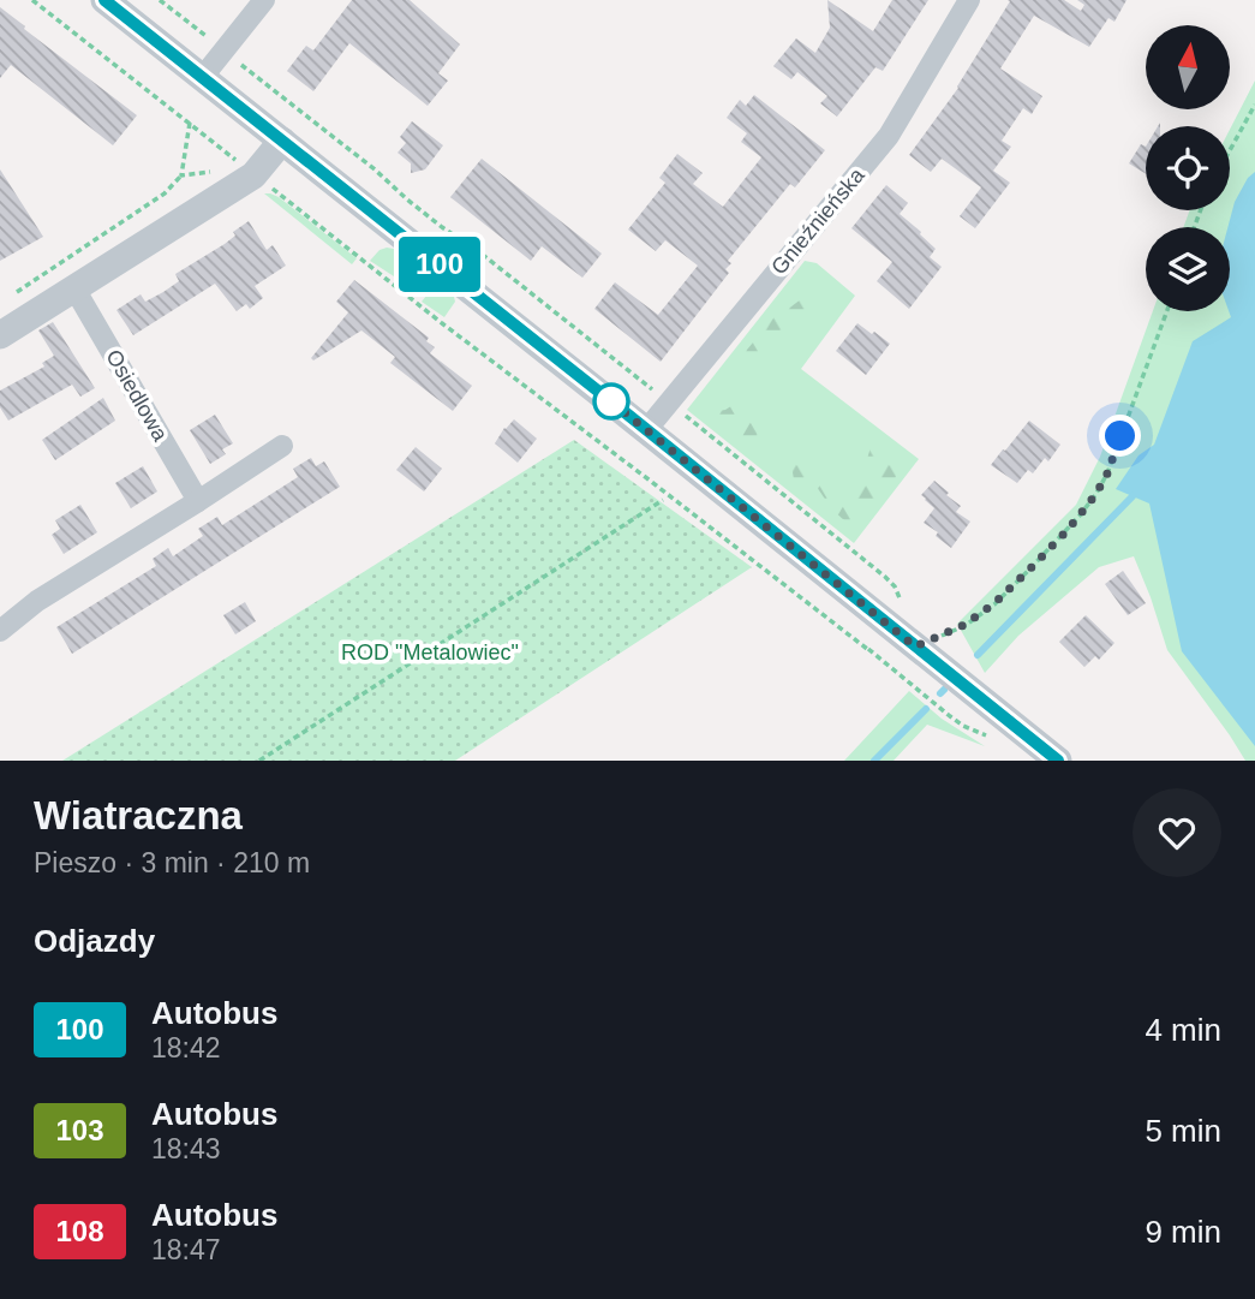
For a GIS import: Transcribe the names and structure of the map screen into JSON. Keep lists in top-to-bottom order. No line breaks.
{"streets":{"street":["Gnieźnieńska","Osiedlowa"]},"parks":["ROD \"Metalowiec\""],"lines":["bus line 100"],"north":"top","page":{"on_map":"100","heading":[["Wiatraczna","Pieszo · 3 min · 210 m"],"Odjazdy"],"list":[{"mark":"100","name":"Autobus","note":"18:42","value":"4 min"},{"mark":"103","name":"Autobus","note":"18:43","value":"5 min"},{"mark":"108","name":"Autobus","note":"18:47","value":"9 min"}]}}
